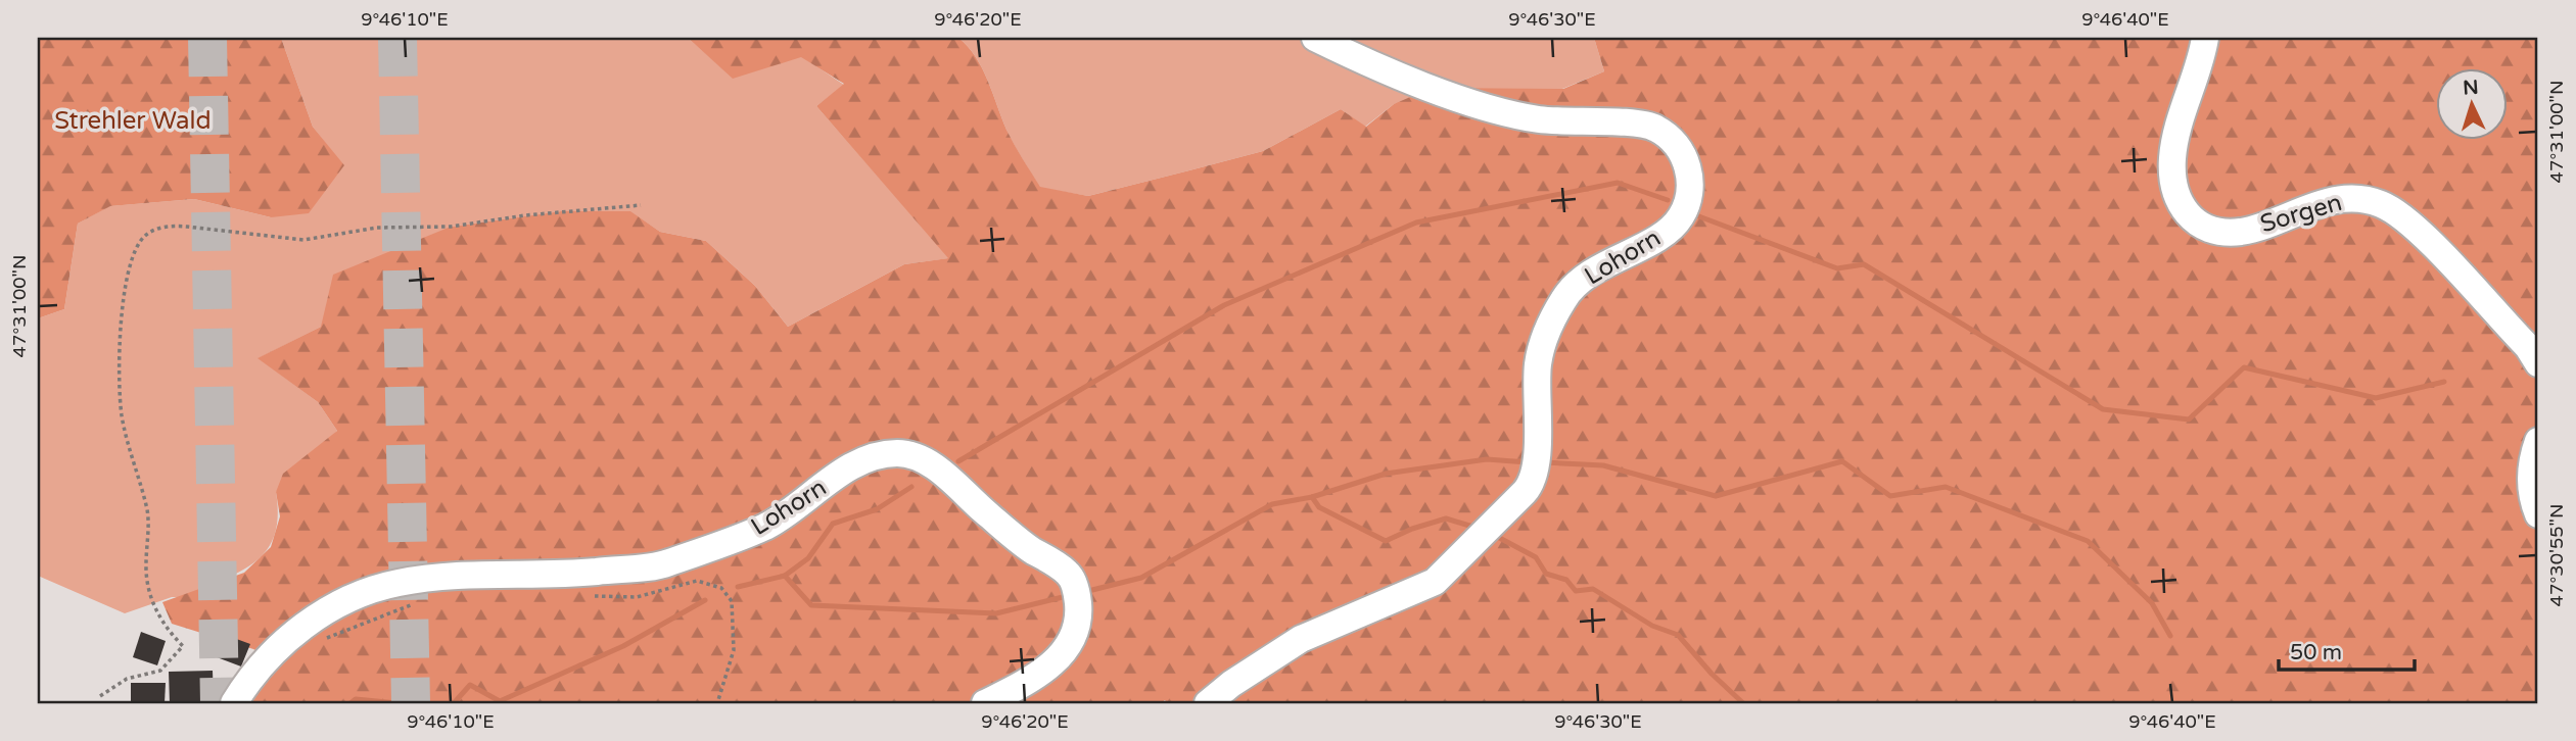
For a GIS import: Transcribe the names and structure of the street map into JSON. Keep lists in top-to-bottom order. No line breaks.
{"streets":{"street":["Sorgen","Lohorn"]},"parks":["Strehler Wald"],"scale_bar":"50 m","north":"top","coordinates":["9°46'10\"E","9°46'20\"E","9°46'30\"E","9°46'40\"E","47°31'00\"N","47°30'55\"N"]}
